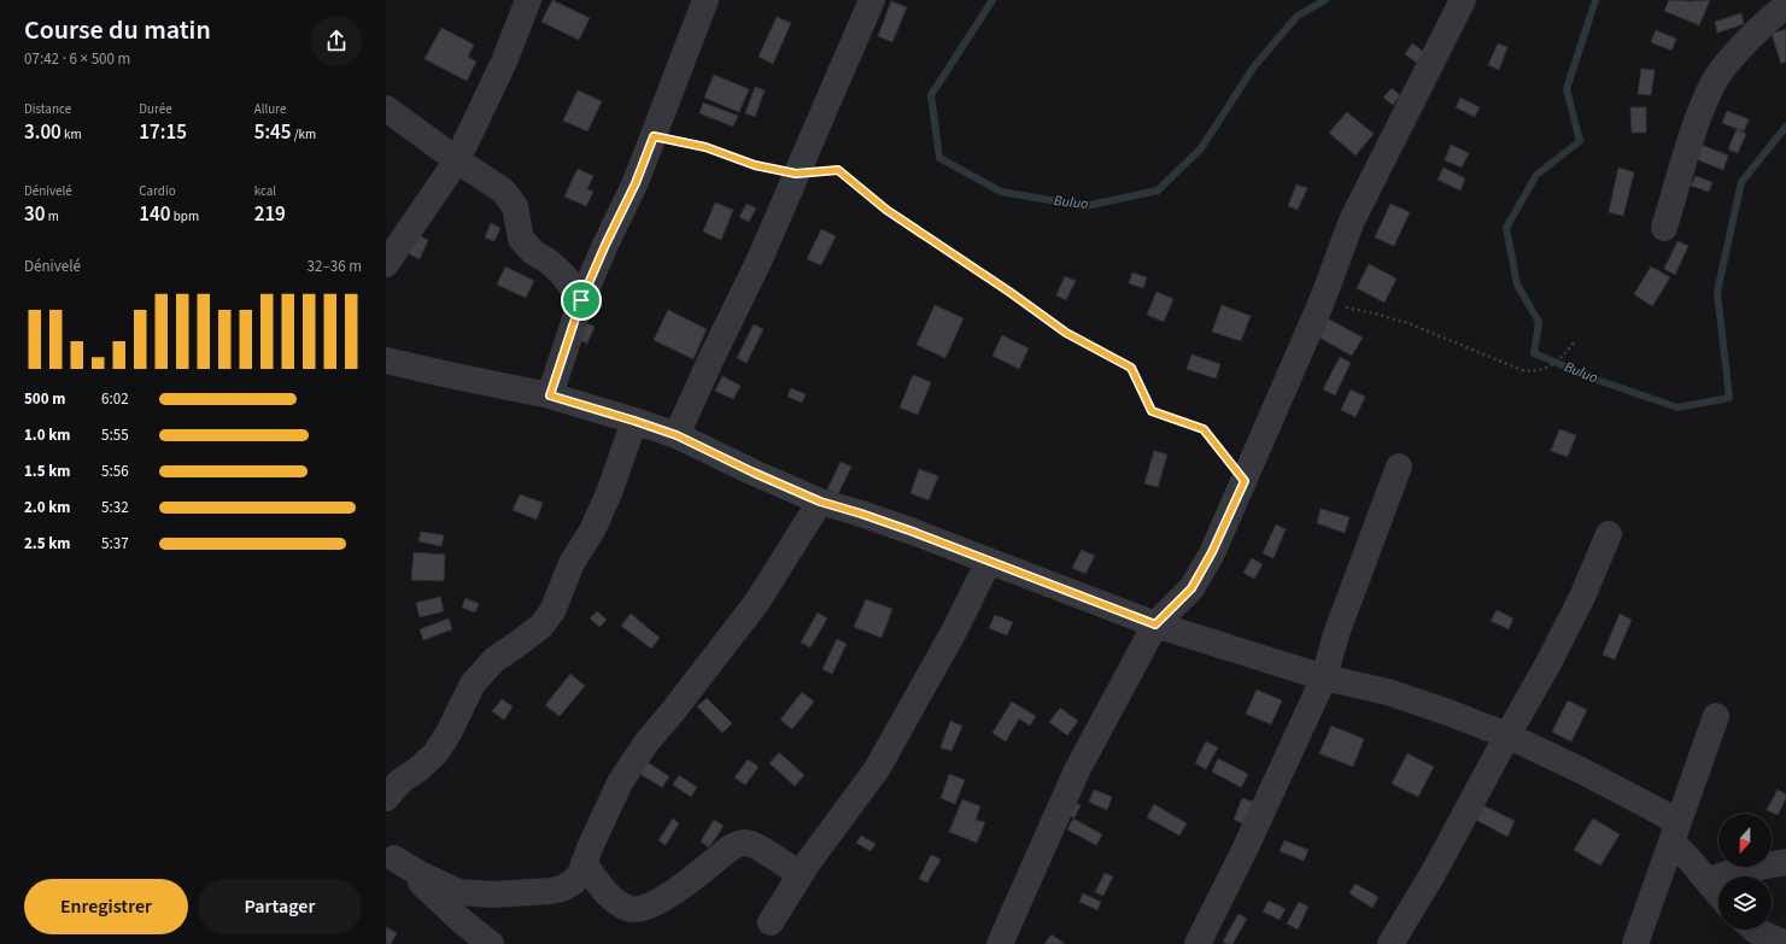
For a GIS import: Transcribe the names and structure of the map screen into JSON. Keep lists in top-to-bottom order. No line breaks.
{"water":["Buluo"],"north":"bottom","page":{"heading":["Course du matin","07:42 · 6 × 500 m"],"stats":[["Distance","3.00 km"],["Durée","17:15"],["Allure","5:45 /km"],["Dénivelé","30 m"],["Cardio","140 bpm"],["kcal","219"]],"chart":["Dénivelé","32–36 m"],"list":[{"name":"500 m","note":"6:02"},{"name":"1.0 km","note":"5:55"},{"name":"1.5 km","note":"5:56"},{"name":"2.0 km","note":"5:32"},{"name":"2.5 km","note":"5:37"}],"buttons":["Enregistrer","Partager"]}}
